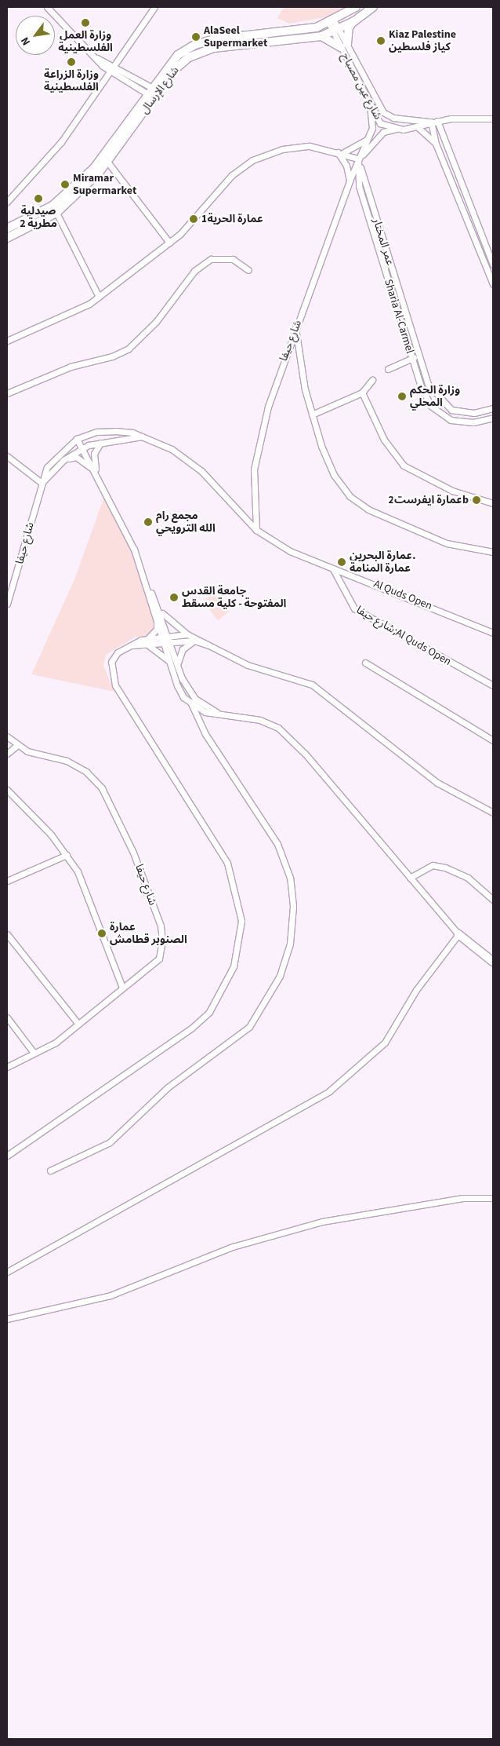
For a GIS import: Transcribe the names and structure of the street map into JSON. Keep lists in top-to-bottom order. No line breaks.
{"streets":{"main road":["شارع الإرسال"],"street":["شارع عين مصباح","عمر المختار","Sharia Al-Carmel","شارع حيفا","Al Quds Open","شارع حيفا;Al Quds Open"]},"crossings":[["شارع عين مصباح","شارع الإرسال"],["شارع عين مصباح","شارع حيفا"],["عمر المختار","Sharia Al-Carmel"],["عمر المختار","شارع حيفا"],["Sharia Al-Carmel","شارع حيفا"],["شارع حيفا","Al Quds Open"],["Al Quds Open","شارع حيفا;Al Quds Open"]],"places":["وزارة العمل الفلسطينية","AlaSeel Supermarket","Kiaz Palestine كياز فلسطين","وزارة الزراعة الفلسطينية","Miramar Supermarket","صيدلية مطرية 2","عمارة الحرية1","وزارة الحكم المحلي","عمارة ايفرست2b","مجمع رام الله الترويحي","عمارة البحرين. عمارة المنامة","جامعة القدس المفتوحة - كلية مسقط","عمارة الصنوبر قطامش"],"north":"bottom left"}
